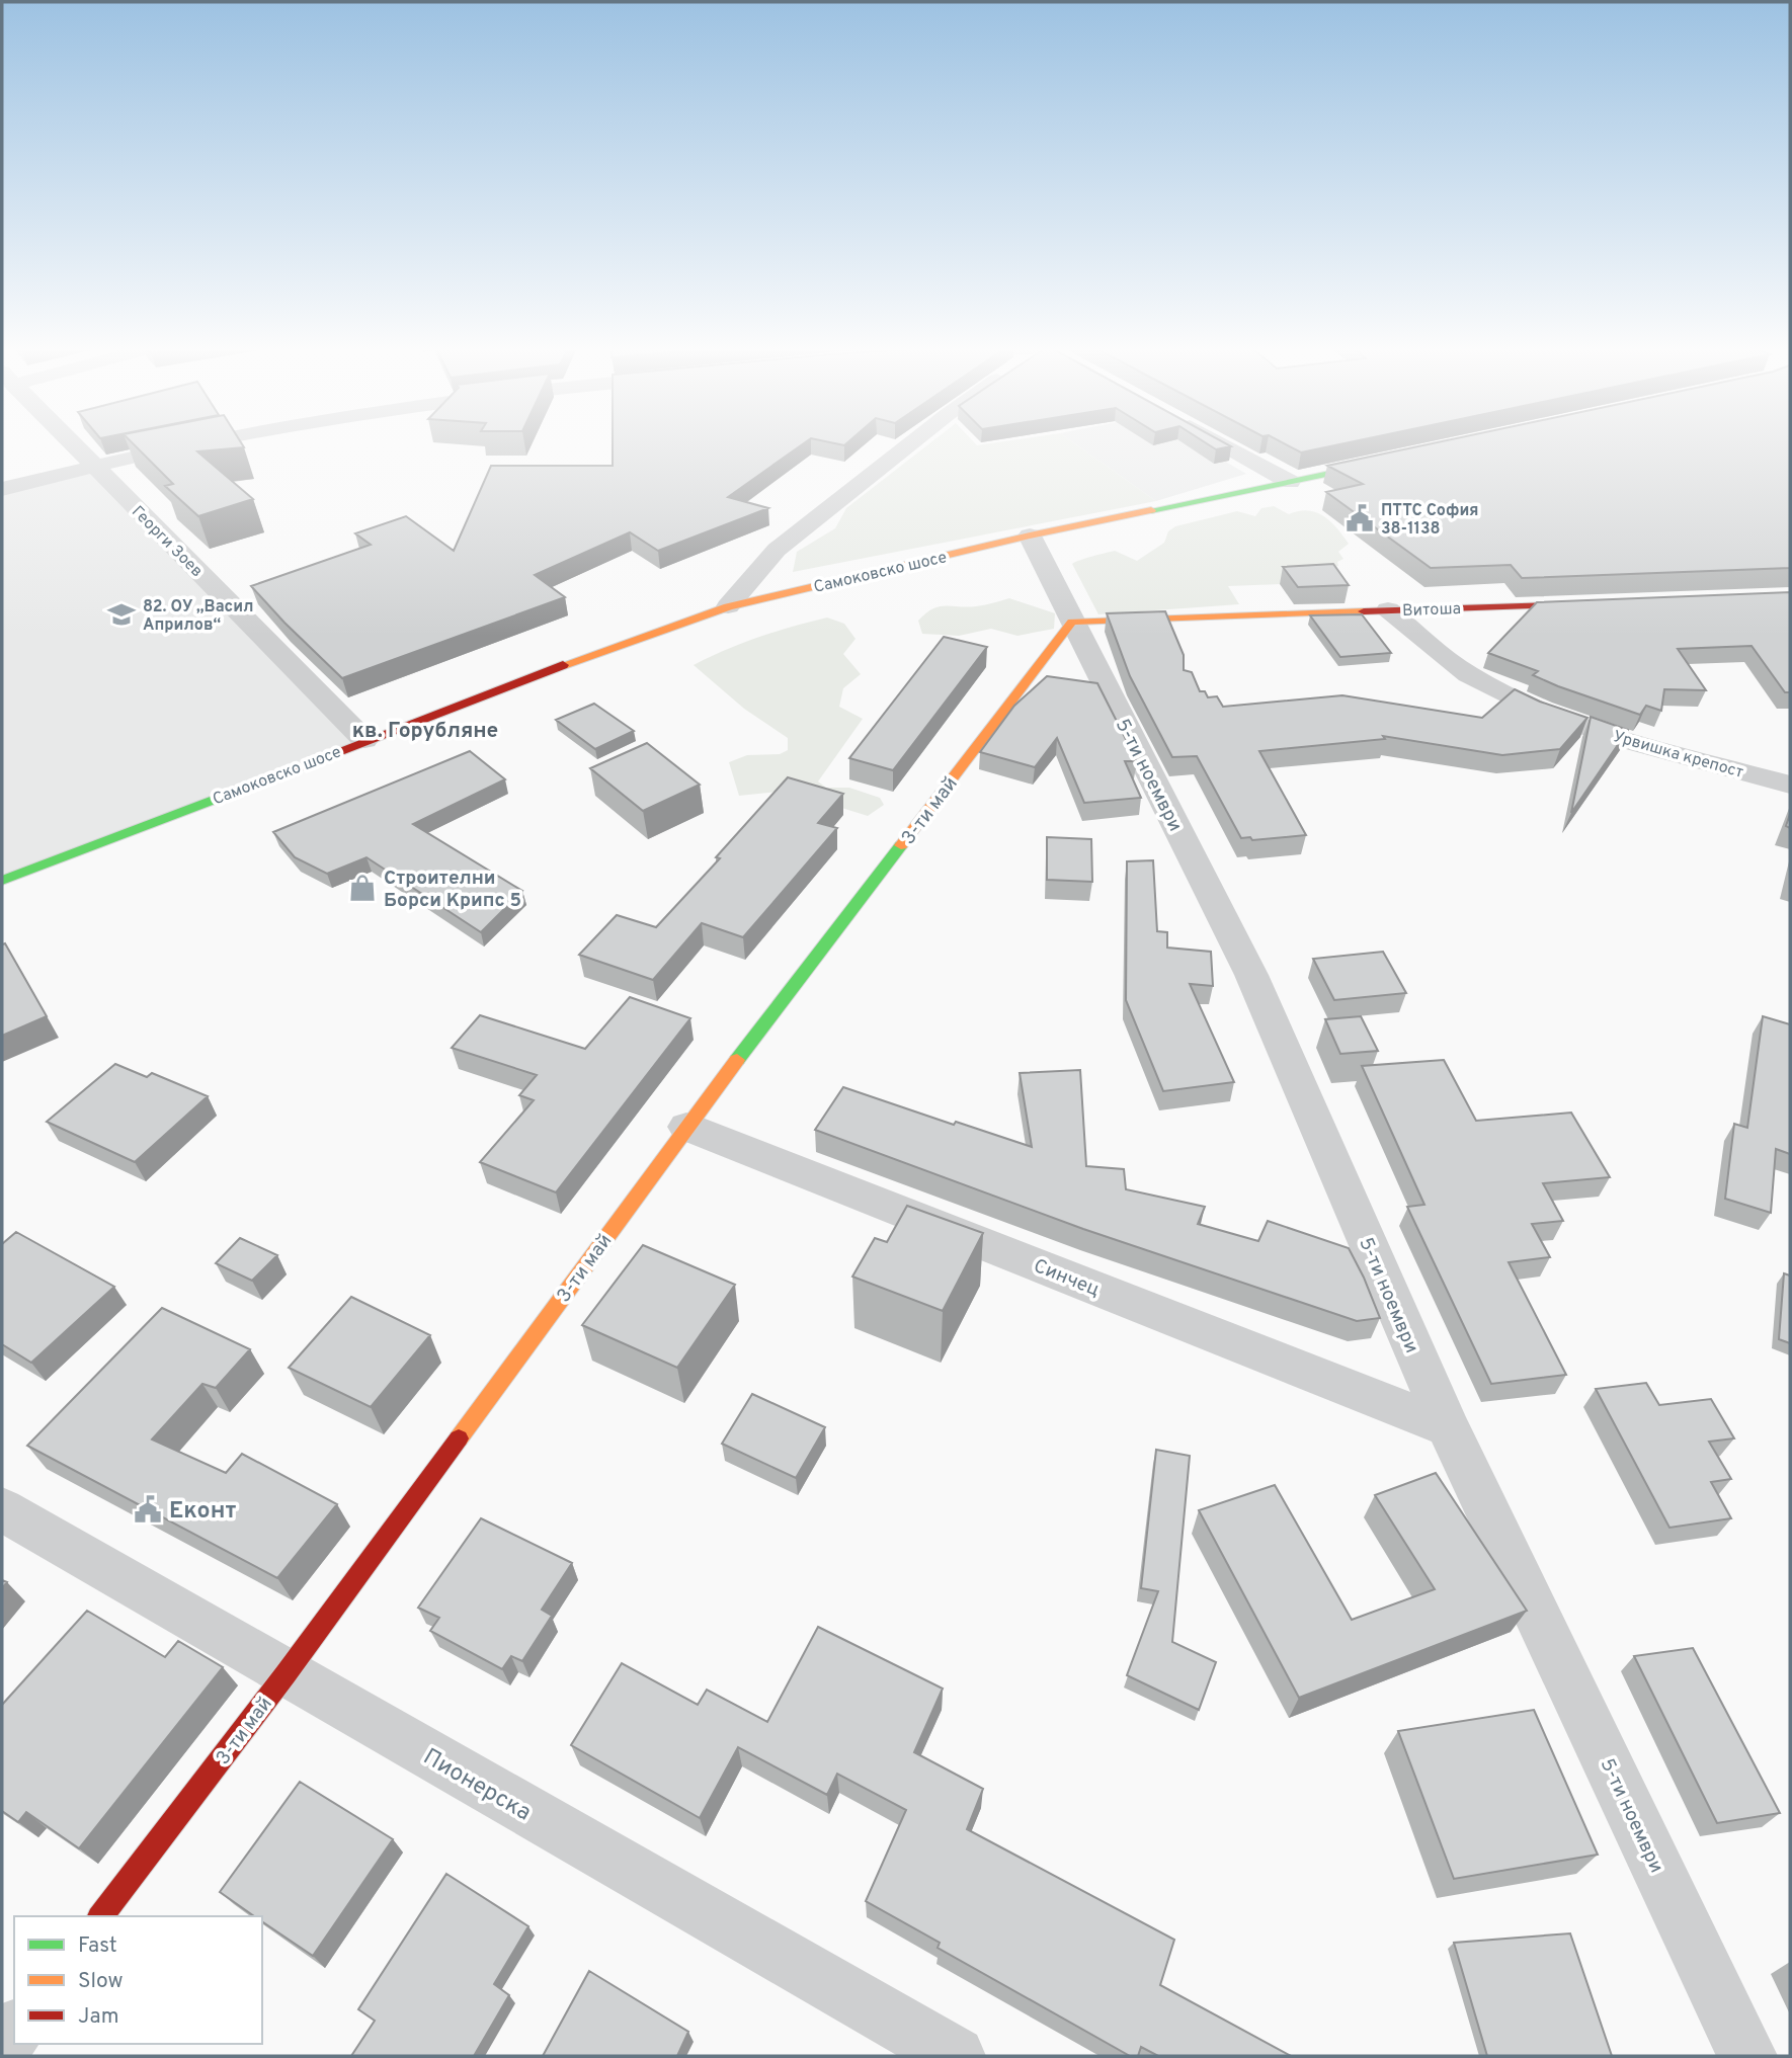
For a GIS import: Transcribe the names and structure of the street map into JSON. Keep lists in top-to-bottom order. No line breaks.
{"streets":{"street":["Георги Зоев","Самоковско шосе","Витоша","Урвишка крепост","5-ти ноември","3-ти май","Синчец","Пионерска"]},"crossings":[["Георги Зоев","Самоковско шосе"],["Самоковско шосе","5-ти ноември"],["Витоша","Урвишка крепост"],["Витоша","5-ти ноември"],["Витоша","3-ти май"],["5-ти ноември","3-ти май"],["5-ти ноември","Синчец"],["3-ти май","Синчец"],["3-ти май","Пионерска"]],"districts":["кв. Горубляне"],"places":{"public building":["ПТТС София 38-1138","Еконт"],"school or university":["82. ОУ „Васил Априлов“"],"shop":["Строителни Борси Крипс 5"]},"legend":["Fast","Slow","Jam"]}
